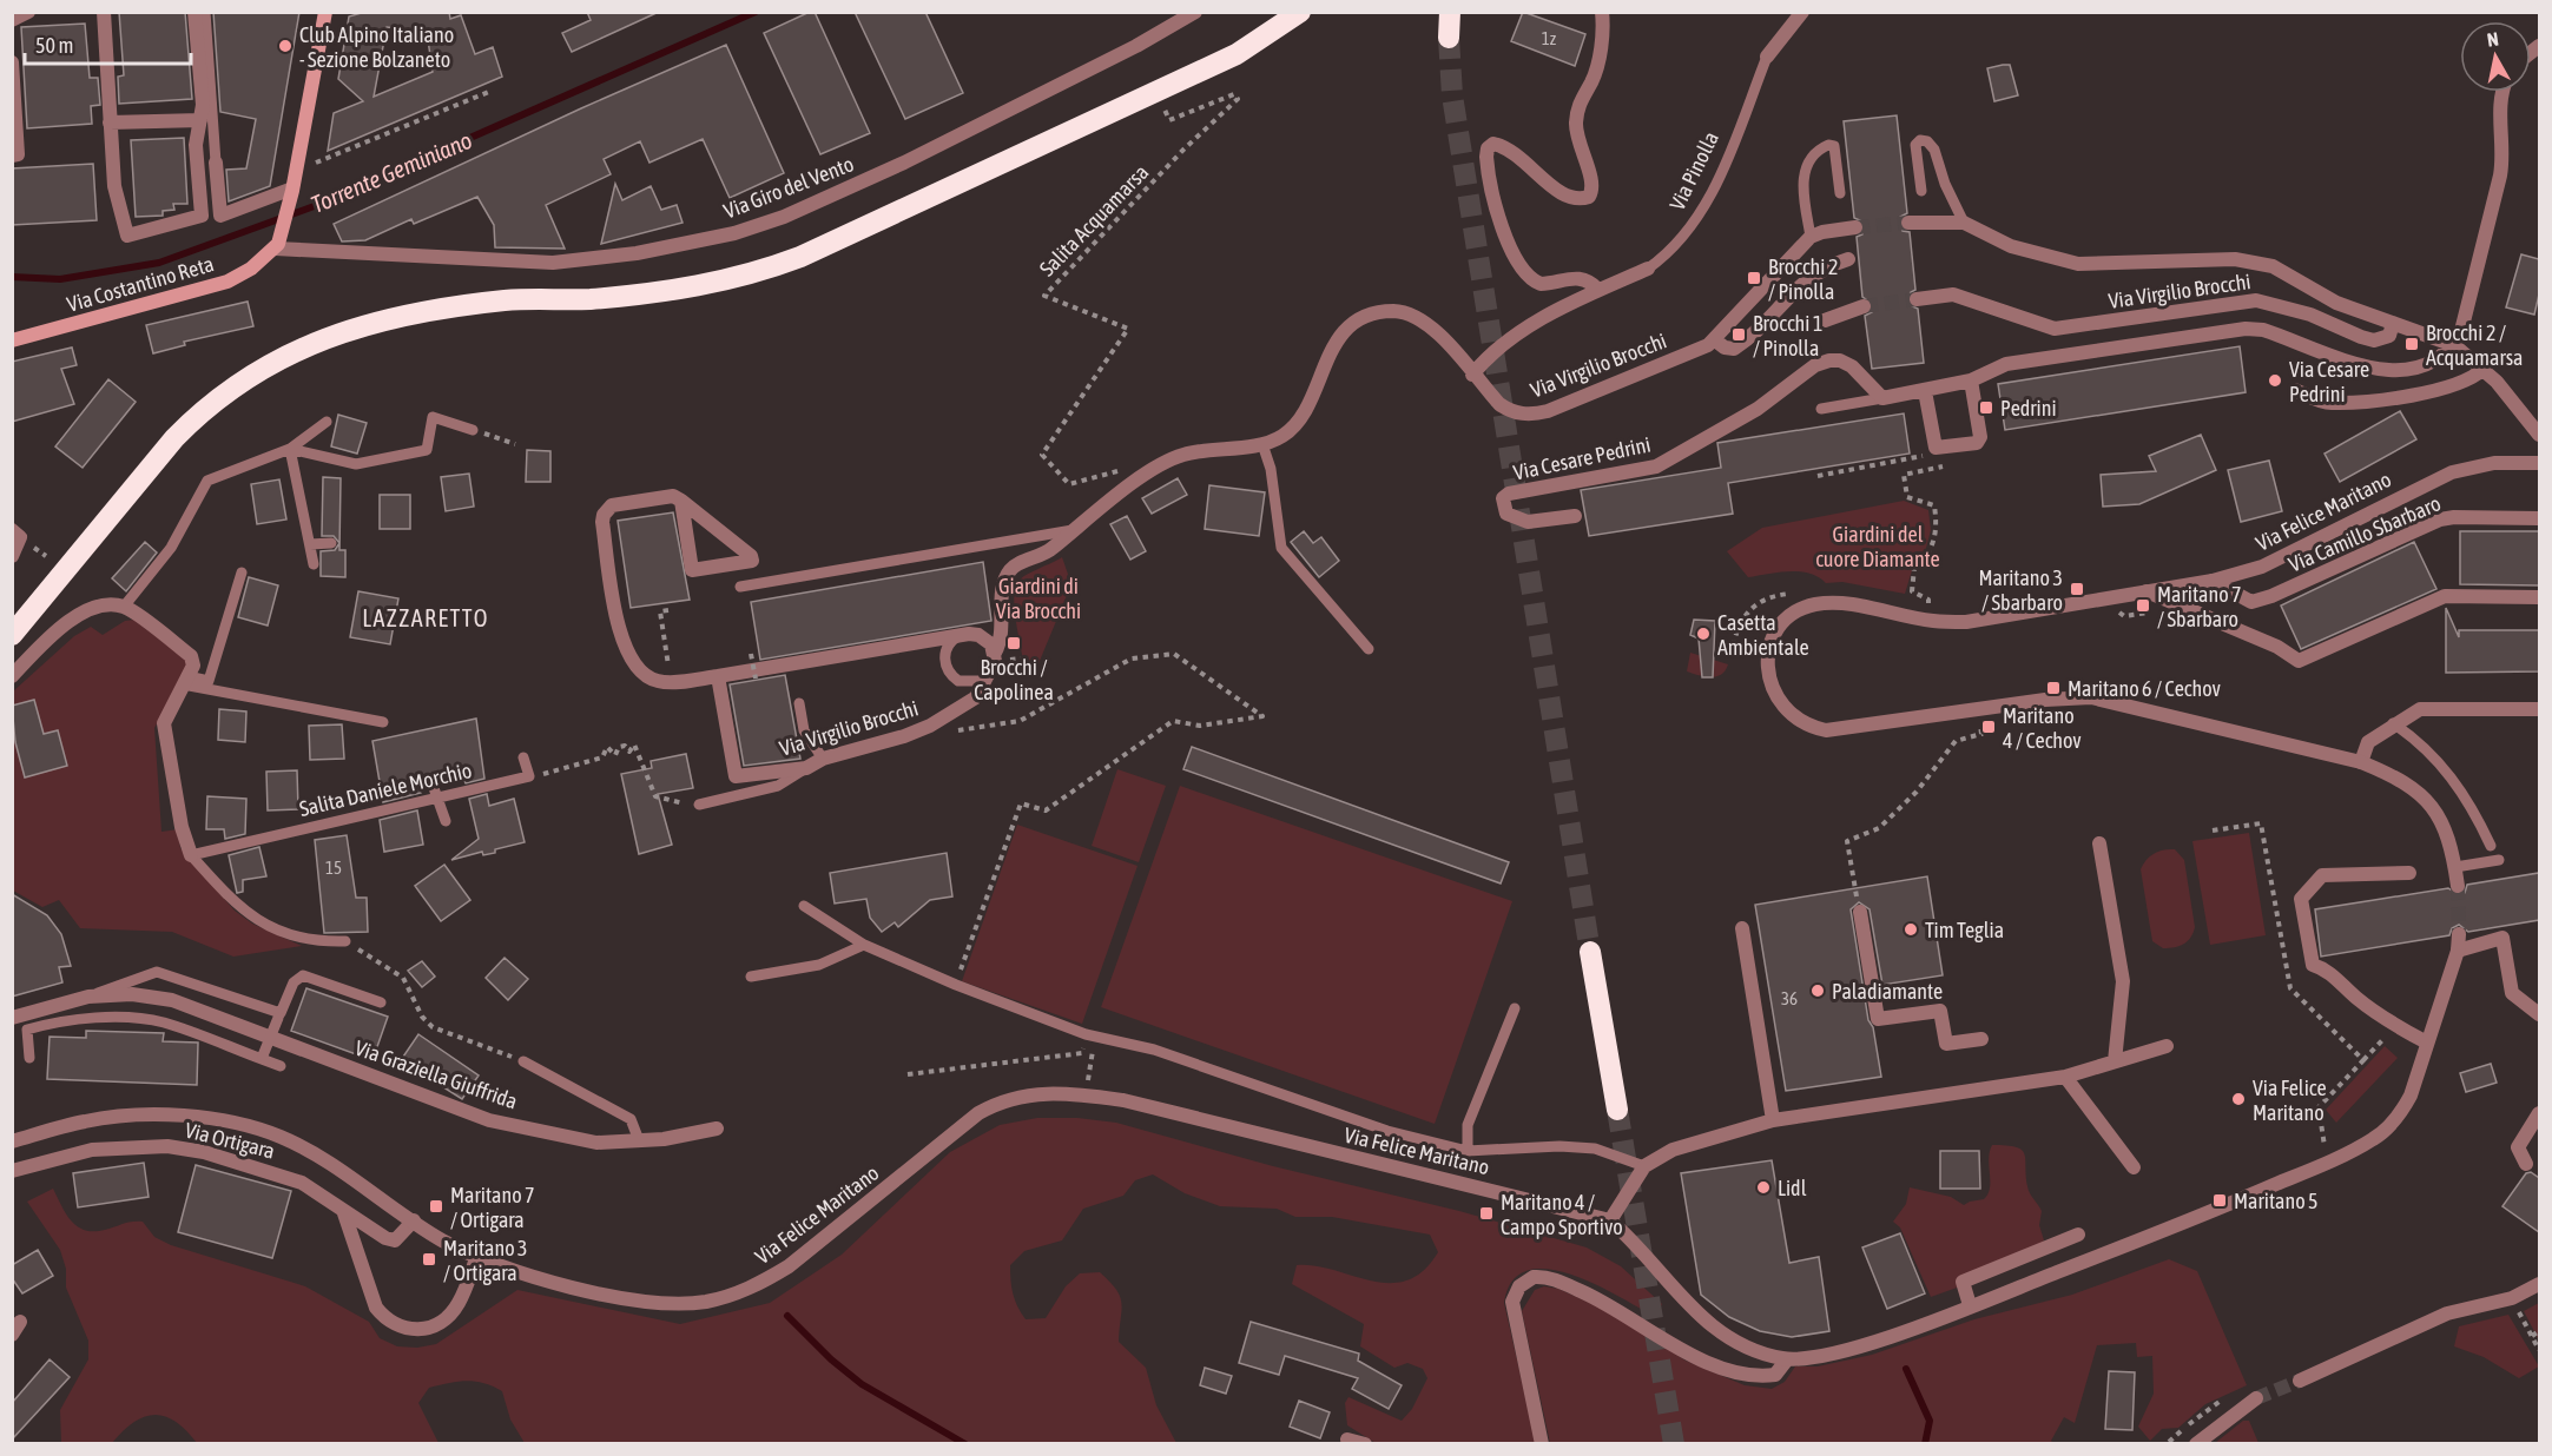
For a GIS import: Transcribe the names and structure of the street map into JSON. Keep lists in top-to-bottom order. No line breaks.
{"streets":{"main road":["Via Costantino Reta"],"street":["Via Pinolla","Via Giro del Vento","Via Virgilio Brocchi","Via Cesare Pedrini","Via Felice Maritano","Via Camillo Sbarbaro","Via Graziella Giuffrida","Via Ortigara"],"lane":["Salita Daniele Morchio"],"path":["Salita Acquamarsa"]},"crossings":[["Via Pinolla","Via Virgilio Brocchi"],["Via Giro del Vento","Via Costantino Reta"],["Via Felice Maritano","Via Camillo Sbarbaro"],["Via Felice Maritano","Via Ortigara"]],"districts":["LAZZARETTO"],"water":["Torrente Geminiano"],"parks":["Giardini del cuore Diamante","Giardini di Via Brocchi"],"places":{"other":["Club Alpino Italiano - Sezione Bolzaneto","Via Cesare Pedrini","Casetta Ambientale","Tim Teglia","Paladiamante","Via Felice Maritano","Lidl"],"transit":["Brocchi 2 / Pinolla","Brocchi 1 / Pinolla","Brocchi 2 / Acquamarsa","Pedrini","Maritano 3 / Sbarbaro","Maritano 7 / Sbarbaro","Brocchi / Capolinea","Maritano 6 / Cechov","Maritano 4 / Cechov","Maritano 5","Maritano 7 / Ortigara","Maritano 4 / Campo Sportivo","Maritano 3 / Ortigara"]},"house_numbers":["1z","15","36"],"scale_bar":"50 m","north":"top"}
